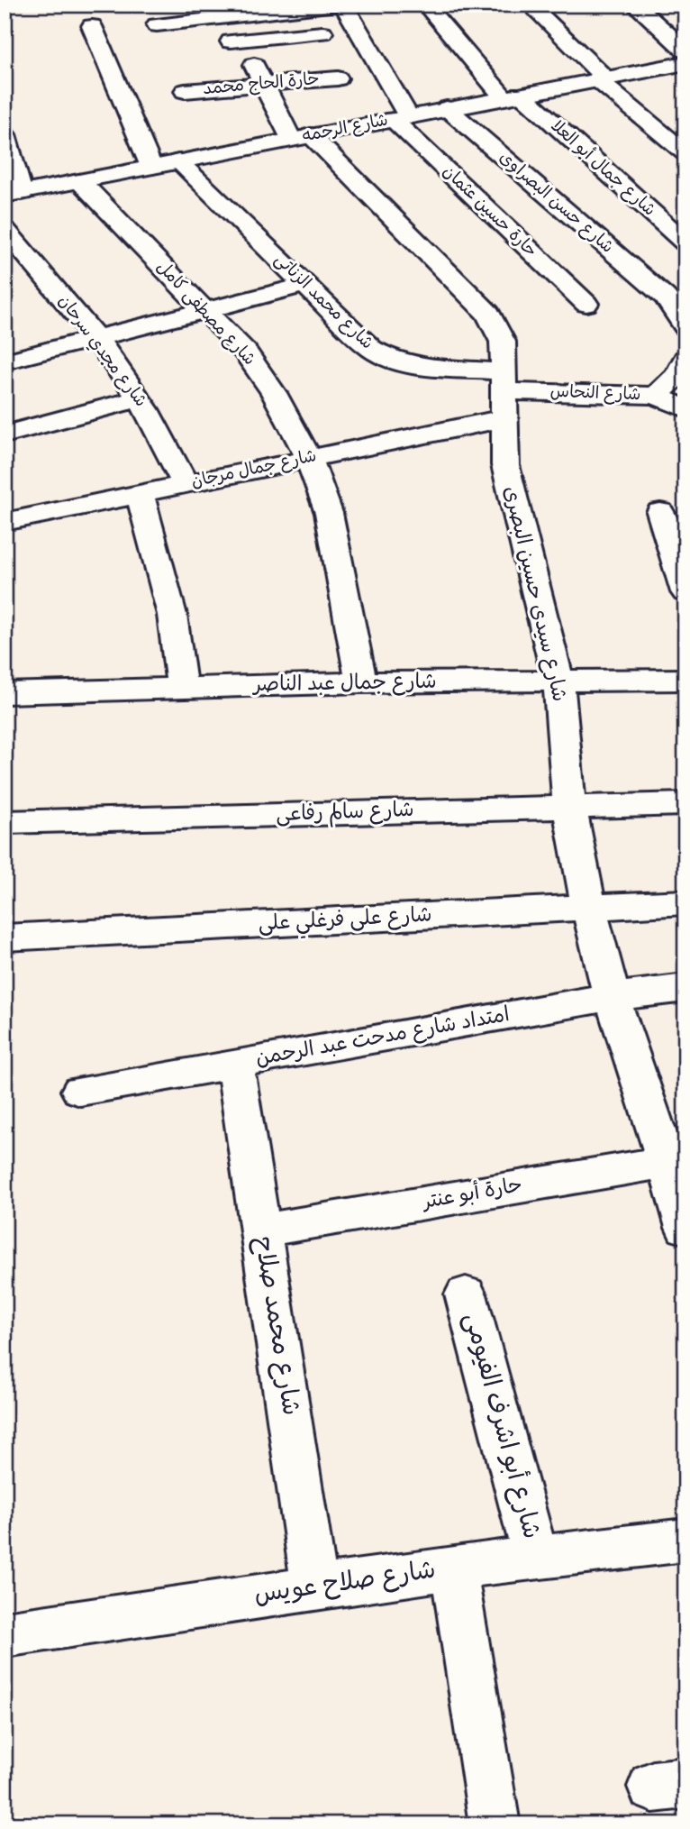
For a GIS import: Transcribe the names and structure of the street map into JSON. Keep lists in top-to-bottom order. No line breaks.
{"streets":{"street":["حارة الحاج محمد","شارع الرحمه","شارع جمال أبو العلا","شارع حسن البصراوى","حارة حسين عثمان","شارع محمد الزناتى","شارع مصطفى كامل","شارع مجدي سرحان","شارع النحاس","شارع جمال مرجان","شارع سيدى حسين البصرى","شارع جمال عبد الناصر","شارع سالم رفاعى","شارع على فرغلي على","امتداد شارع مدحت عبد الرحمن","حارة أبو عنتر","شارع محمد صلاح","شارع أبو اشرف الفيومى","شارع صلاح عويس"]},"crossings":[["حارة الحاج محمد","شارع سيدى حسين البصرى"],["شارع الرحمه","شارع جمال أبو العلا"],["شارع الرحمه","شارع حسن البصراوى"],["شارع الرحمه","حارة حسين عثمان"],["شارع الرحمه","شارع محمد الزناتى"],["شارع الرحمه","شارع مصطفى كامل"],["شارع الرحمه","شارع سيدى حسين البصرى"],["شارع محمد الزناتى","شارع النحاس"],["شارع محمد الزناتى","شارع جمال مرجان"],["شارع محمد الزناتى","شارع سيدى حسين البصرى"],["شارع مصطفى كامل","شارع جمال مرجان"],["شارع مصطفى كامل","شارع جمال عبد الناصر"],["شارع مجدي سرحان","شارع جمال مرجان"],["شارع النحاس","شارع جمال مرجان"],["شارع النحاس","شارع سيدى حسين البصرى"],["شارع جمال مرجان","شارع سيدى حسين البصرى"],["شارع سيدى حسين البصرى","شارع جمال عبد الناصر"],["شارع سيدى حسين البصرى","شارع سالم رفاعى"],["شارع سيدى حسين البصرى","شارع على فرغلي على"],["شارع سيدى حسين البصرى","امتداد شارع مدحت عبد الرحمن"],["شارع سيدى حسين البصرى","حارة أبو عنتر"],["امتداد شارع مدحت عبد الرحمن","شارع محمد صلاح"],["حارة أبو عنتر","شارع محمد صلاح"],["شارع محمد صلاح","شارع صلاح عويس"],["شارع أبو اشرف الفيومى","شارع صلاح عويس"]]}
